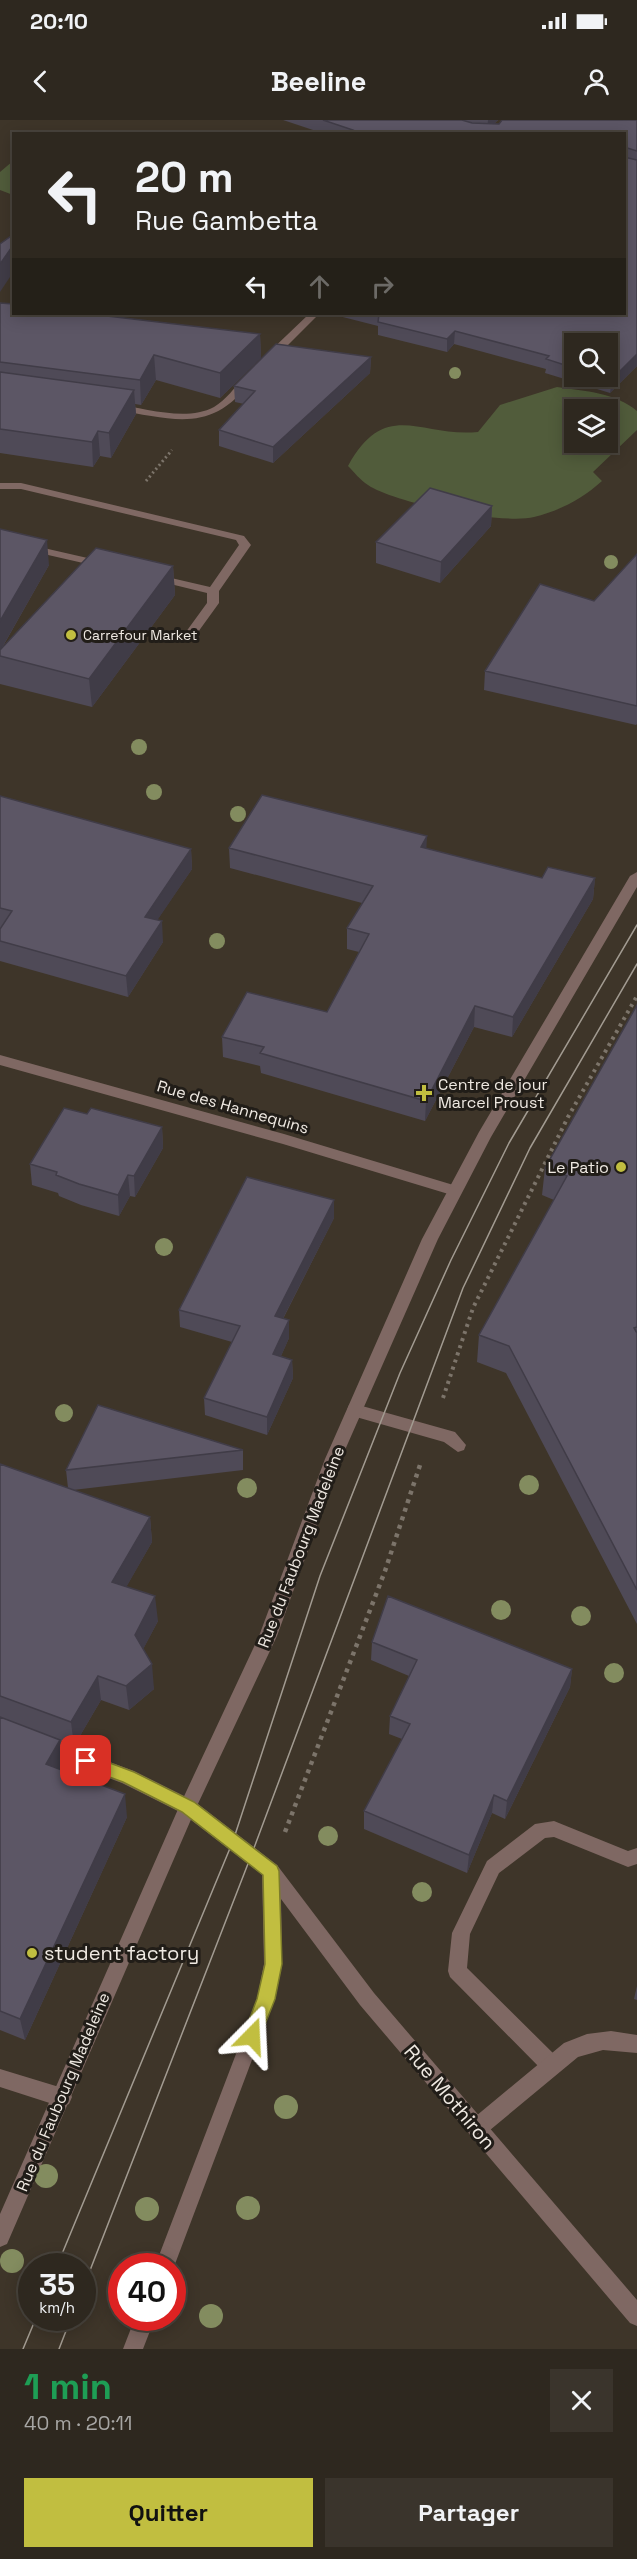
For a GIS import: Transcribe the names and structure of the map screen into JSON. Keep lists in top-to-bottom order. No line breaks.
{"streets":{"street":["Rue des Hannequins","Rue du Faubourg Madeleine","Rue Mothiron"]},"crossings":[["Rue des Hannequins","Rue du Faubourg Madeleine"],["Rue du Faubourg Madeleine","Rue Mothiron"]],"places":{"other":["Carrefour Market","Le Patio","student factory"],"health":["Centre de jour Marcel Proust"]},"page":{"status":"20:10","header":"Beeline","turn":["20 m","Rue Gambetta"],"speed":"35 km/h","limit":"40","heading":["1 min","40 m · 20:11"],"buttons":["Quitter","Partager"]}}
